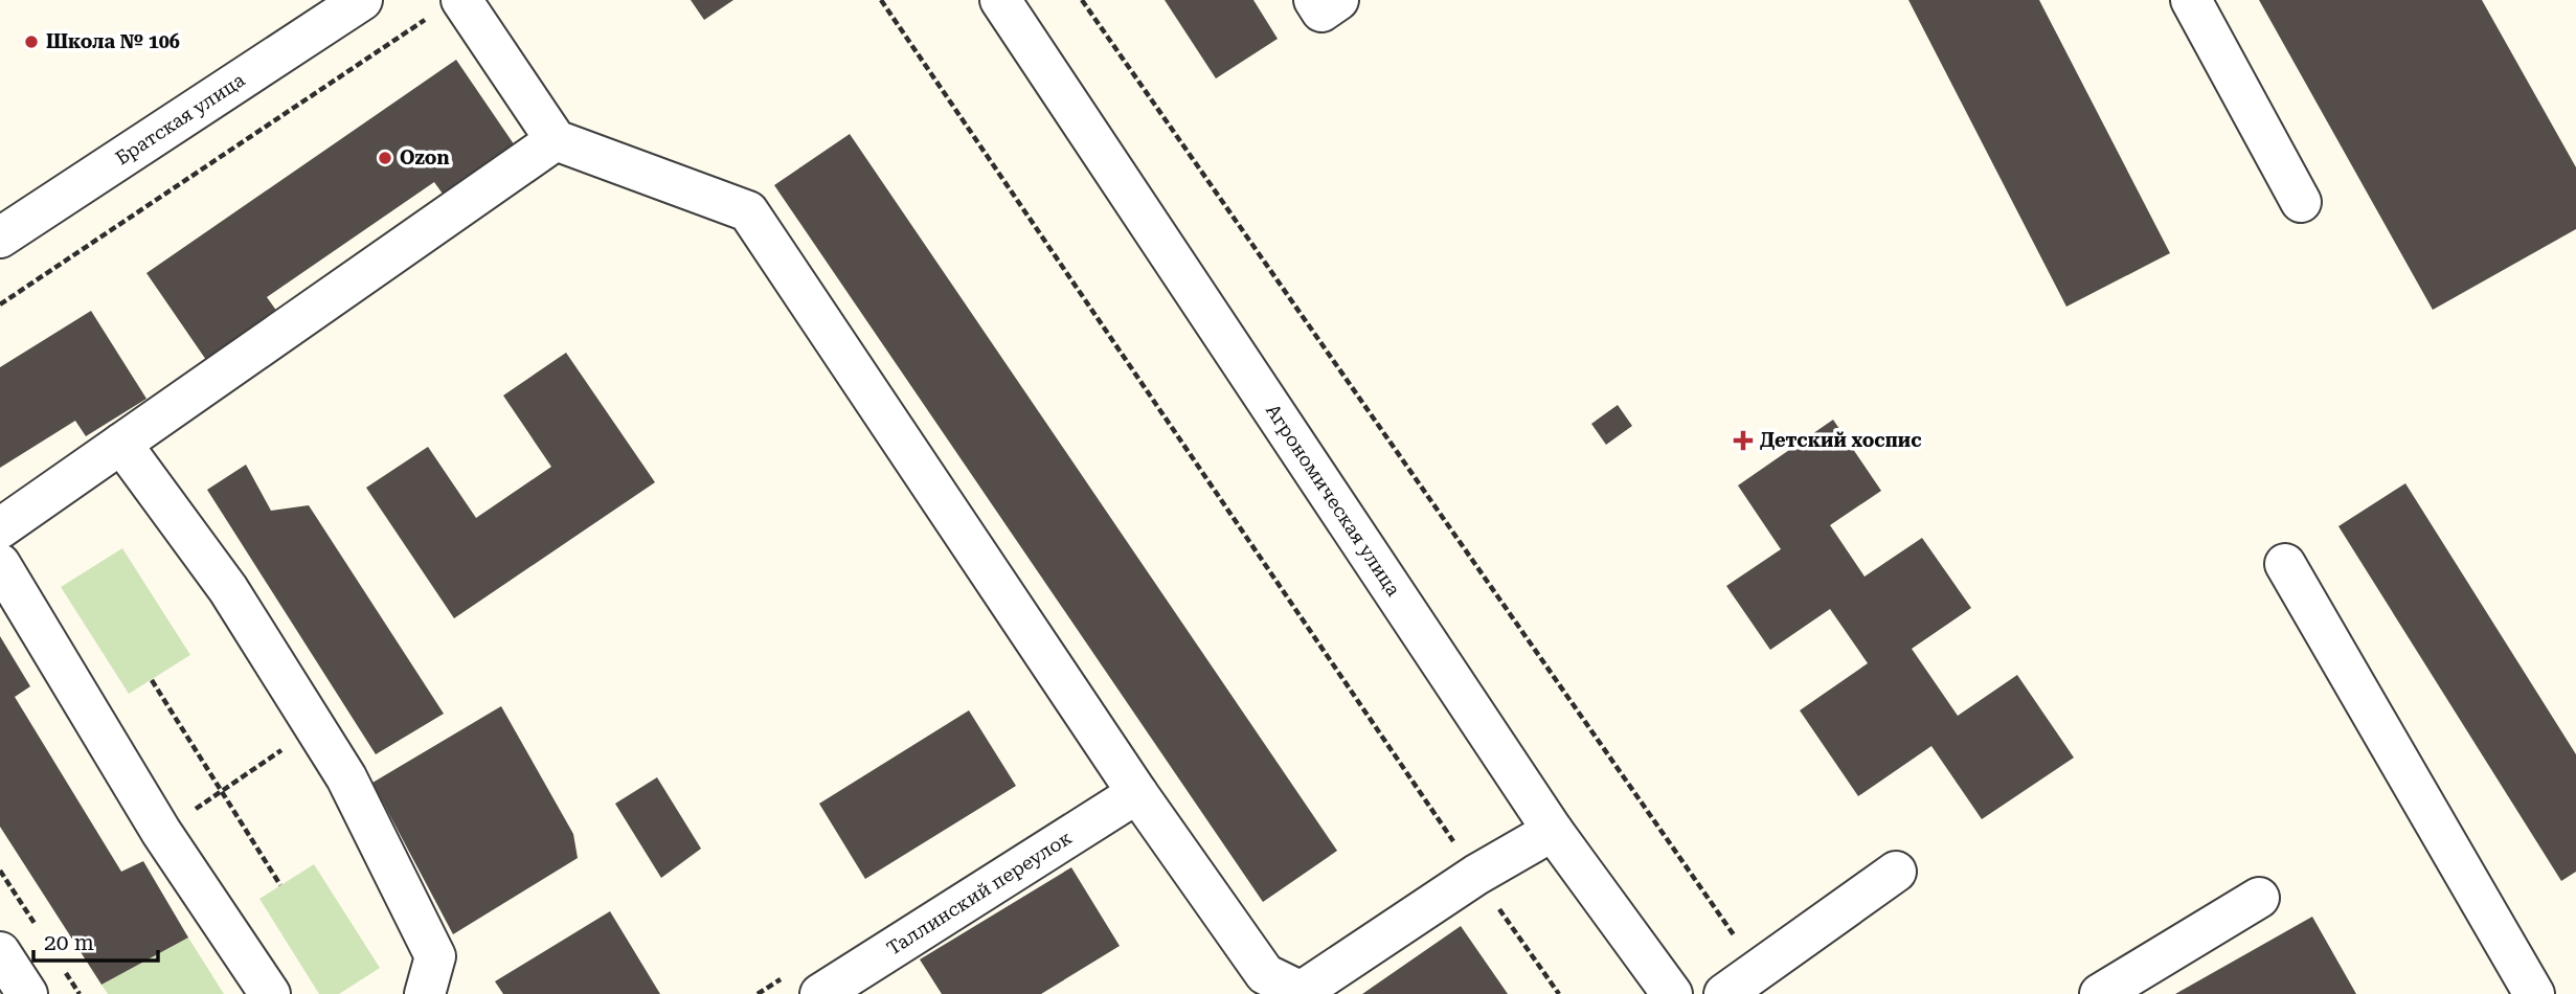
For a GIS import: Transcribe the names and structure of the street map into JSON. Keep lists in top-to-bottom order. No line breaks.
{"streets":{"street":["Братская улица","Агрономическая улица","Таллинский переулок"]},"places":{"other":["Школа № 106","Ozon"],"health":["Детский хоспис"]},"scale_bar":"20 m"}
